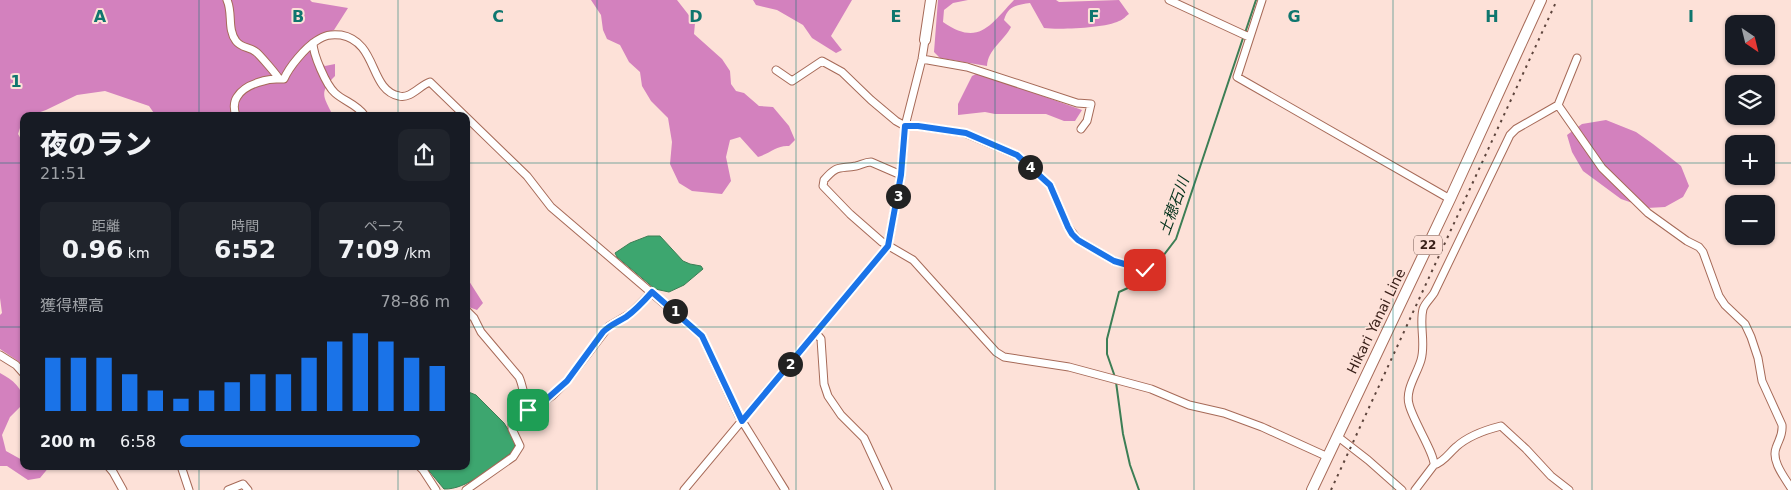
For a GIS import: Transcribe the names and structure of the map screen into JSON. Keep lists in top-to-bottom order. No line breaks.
{"streets":{"main road":["22","Hikari Yanai Line"]},"water":["土穂石川"],"north":"bottom right","page":{"map_buttons":["+","−"],"heading":["夜のラン","21:51"],"pins":["4","3","1","2"],"stats":[["距離","0.96 km"],["時間","6:52"],["ペース","7:09 /km"]],"chart":["獲得標高","78–86 m"],"list":[{"name":"200 m","note":"6:58"}]},"grid":{"columns":["A","B","C","D","E","F","G","H","I"],"rows":["1"]}}
